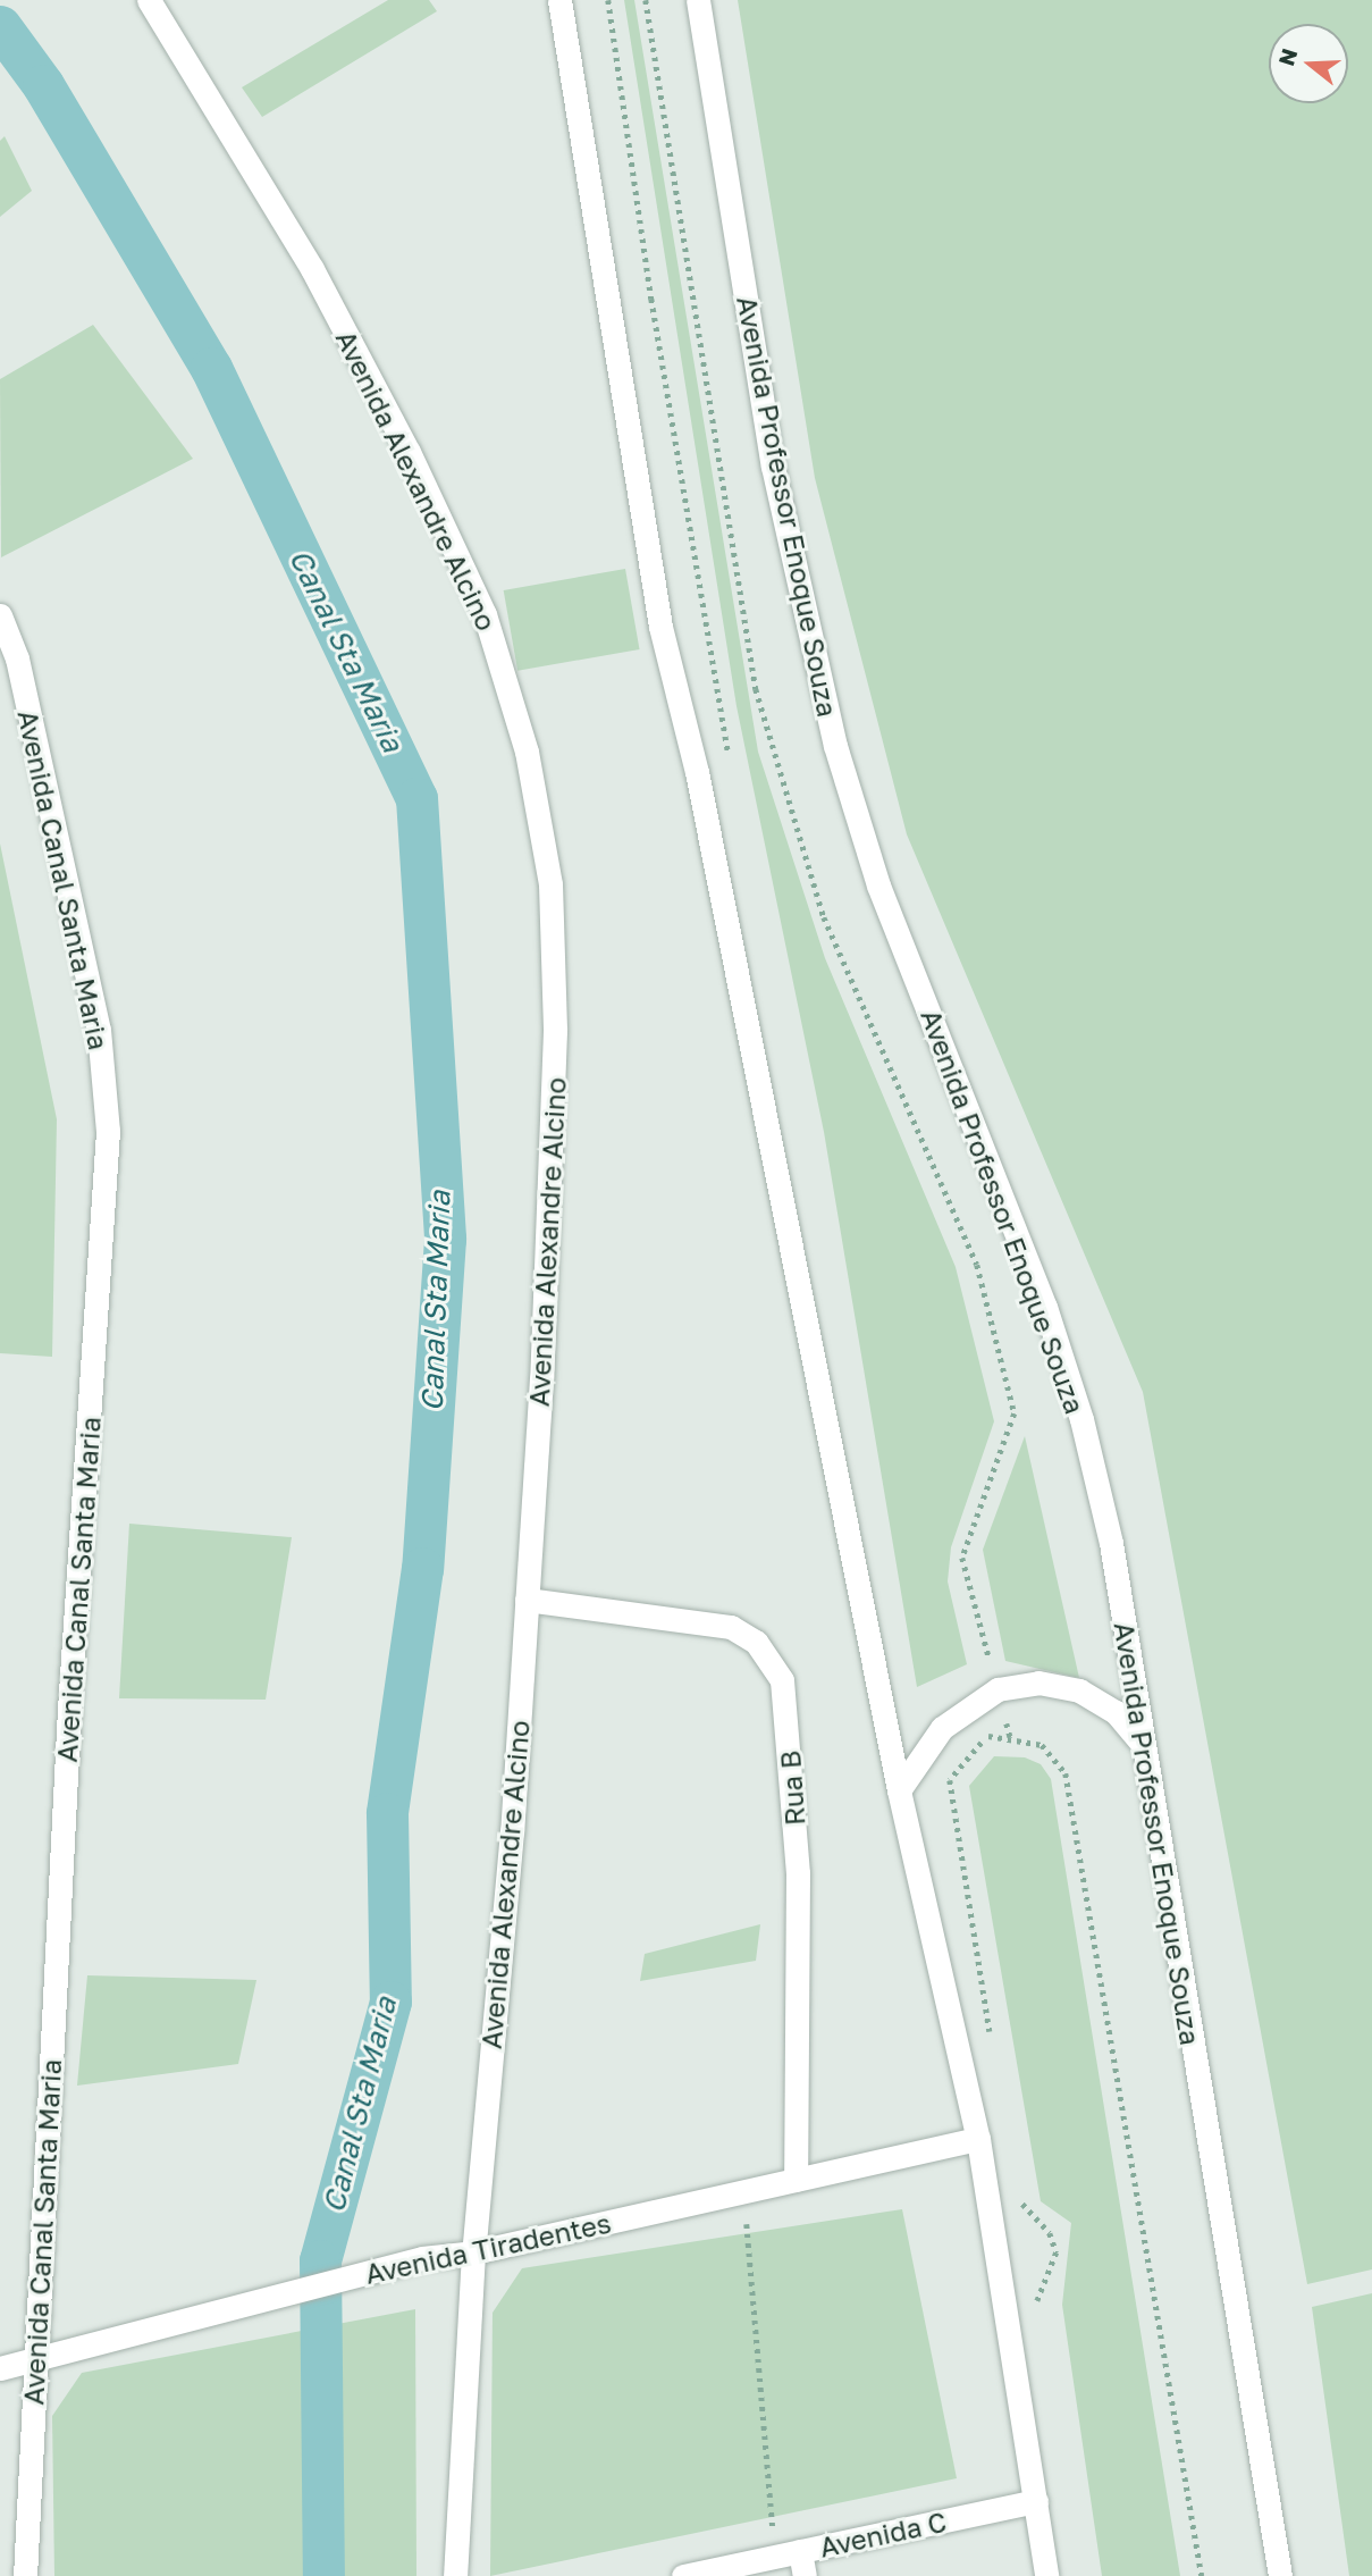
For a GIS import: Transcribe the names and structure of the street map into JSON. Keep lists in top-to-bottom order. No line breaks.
{"streets":{"street":["Avenida Alexandre Alcino","Avenida Professor Enoque Souza","Avenida Canal Santa Maria","Rua B","Avenida Tiradentes","Avenida C"]},"crossings":[["Avenida Alexandre Alcino","Rua B"],["Avenida Alexandre Alcino","Avenida Tiradentes"],["Avenida Canal Santa Maria","Avenida Tiradentes"],["Rua B","Avenida Tiradentes"]],"water":["Canal Sta Maria"],"north":"left"}
